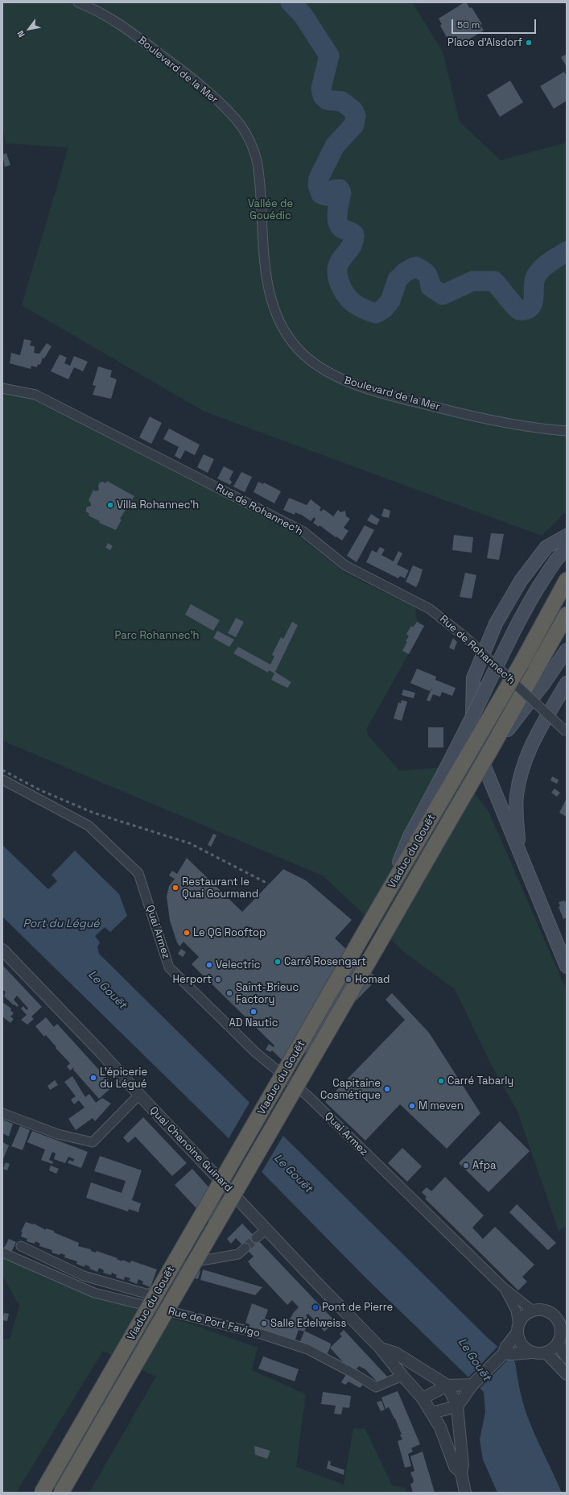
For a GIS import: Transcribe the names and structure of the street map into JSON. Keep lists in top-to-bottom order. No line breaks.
{"streets":{"highway":["Viaduc du Gouët"],"street":["Boulevard de la Mer","Rue de Rohannec'h","Quai Armez","Quai Chanoine Guinard","Rue de Port Favigo"]},"crossings":[["Quai Chanoine Guinard","Rue de Port Favigo"]],"water":["Port du Légué","Le Gouët"],"parks":["Vallée de Gouédic","Parc Rohannec'h"],"places":["Place d'Alsdorf","Villa Rohannec'h","Restaurant le Quai Gourmand","Le QG Rooftop","Carré Rosengart","Velectric","Herport","Homad","Saint-Brieuc Factory","AD Nautic","L'épicerie du Légué","Carré Tabarly","Capitaine Cosmétique","M meven","Afpa","Pont de Pierre","Salle Edelweiss"],"scale_bar":"50 m","north":"bottom left"}
